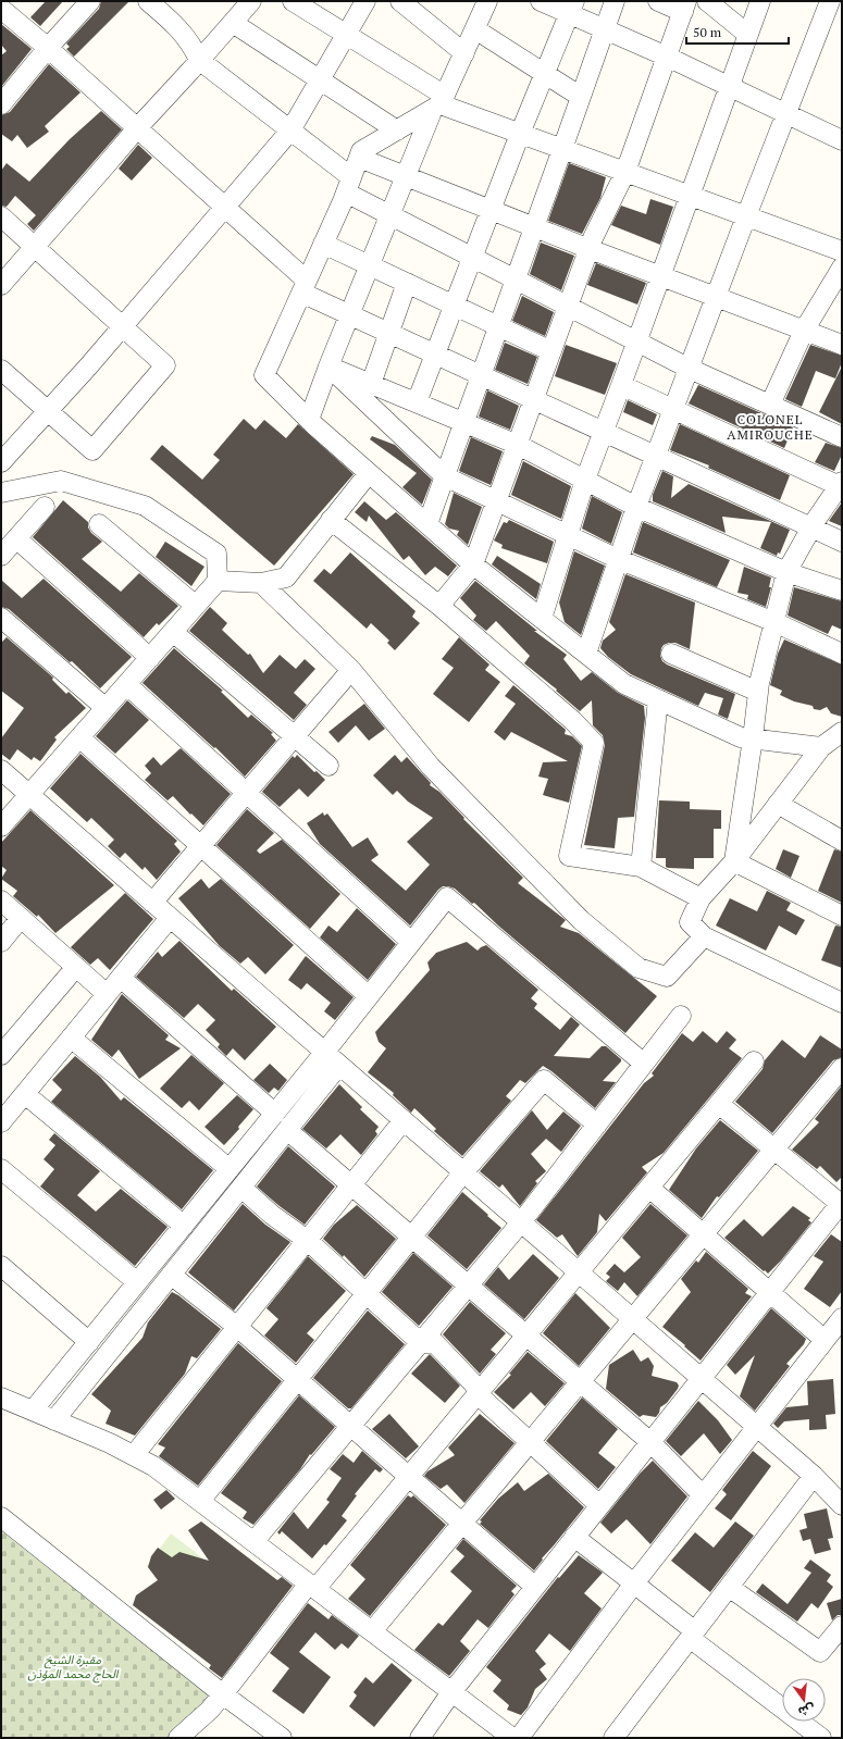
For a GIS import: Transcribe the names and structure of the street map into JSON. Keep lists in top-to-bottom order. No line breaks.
{"districts":["COLONEL AMIROUCHE"],"parks":["مقبرة الشيخ الحاج محمد المؤذن"],"scale_bar":"50 m","north":"bottom"}
